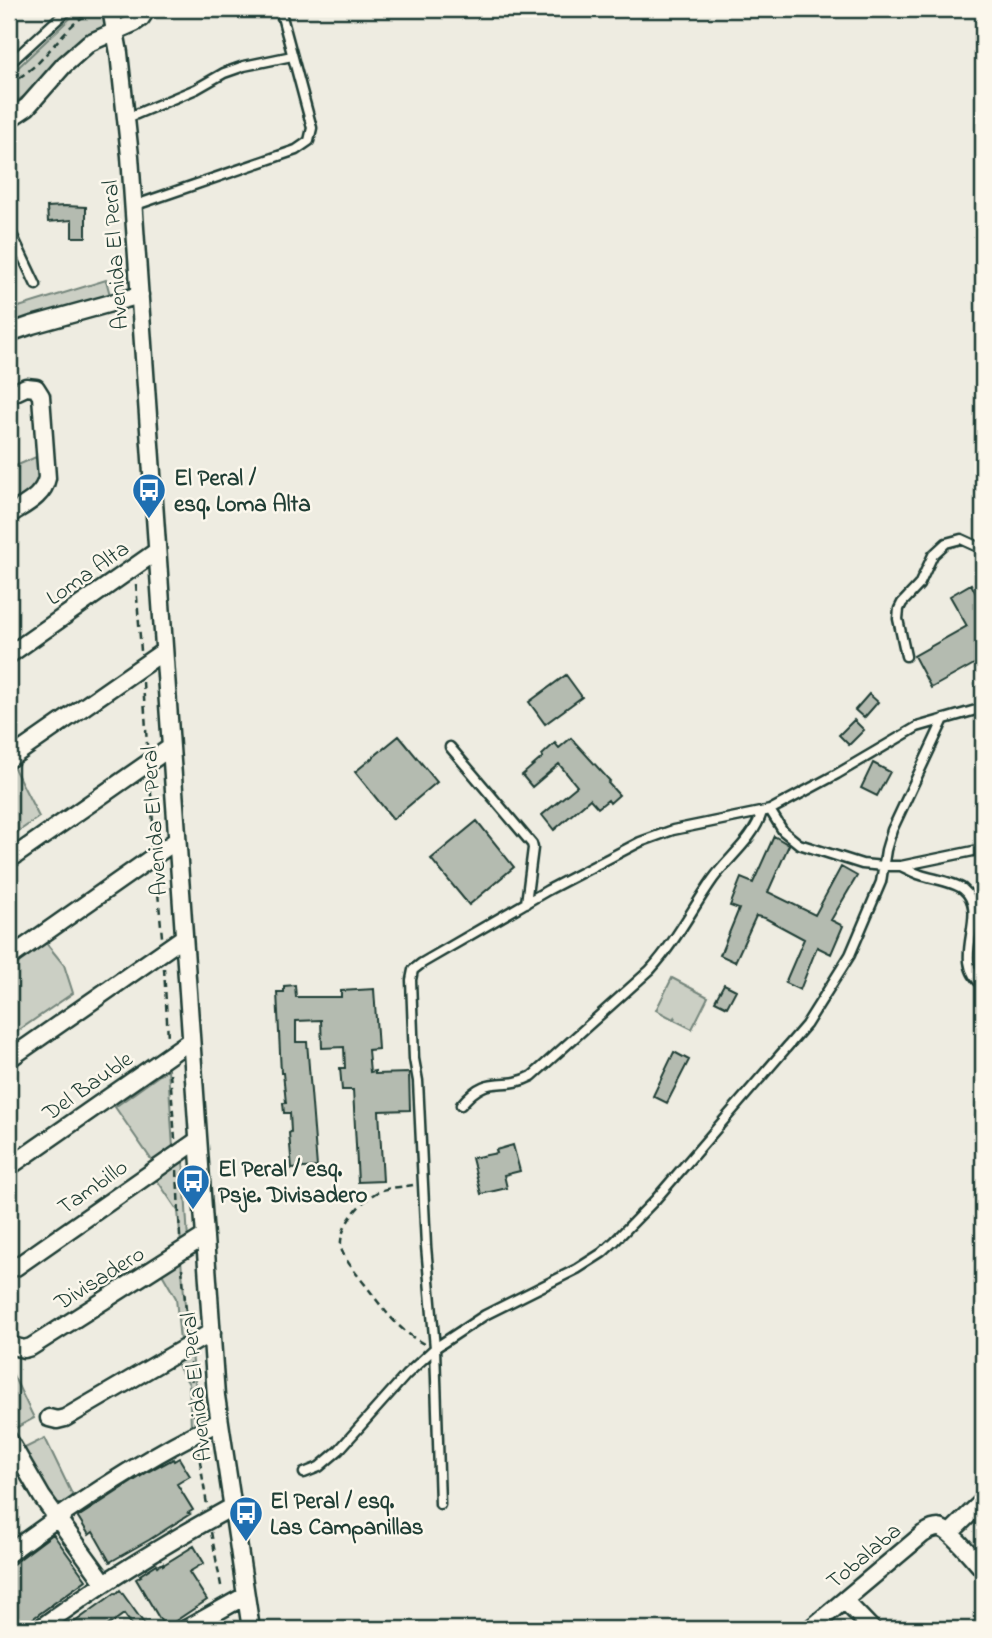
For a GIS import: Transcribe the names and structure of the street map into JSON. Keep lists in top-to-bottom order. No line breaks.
{"streets":{"street":["Avenida El Peral","Loma Alta","Del Bauble","Tambillo","Divisadero","Tobalaba"]},"crossings":[["Avenida El Peral","Loma Alta"],["Avenida El Peral","Del Bauble"],["Avenida El Peral","Tambillo"],["Avenida El Peral","Divisadero"]],"places":{"bus stop":["El Peral / esq. Loma Alta","El Peral / esq. Psje. Divisadero","El Peral / esq. Las Campanillas"]}}
